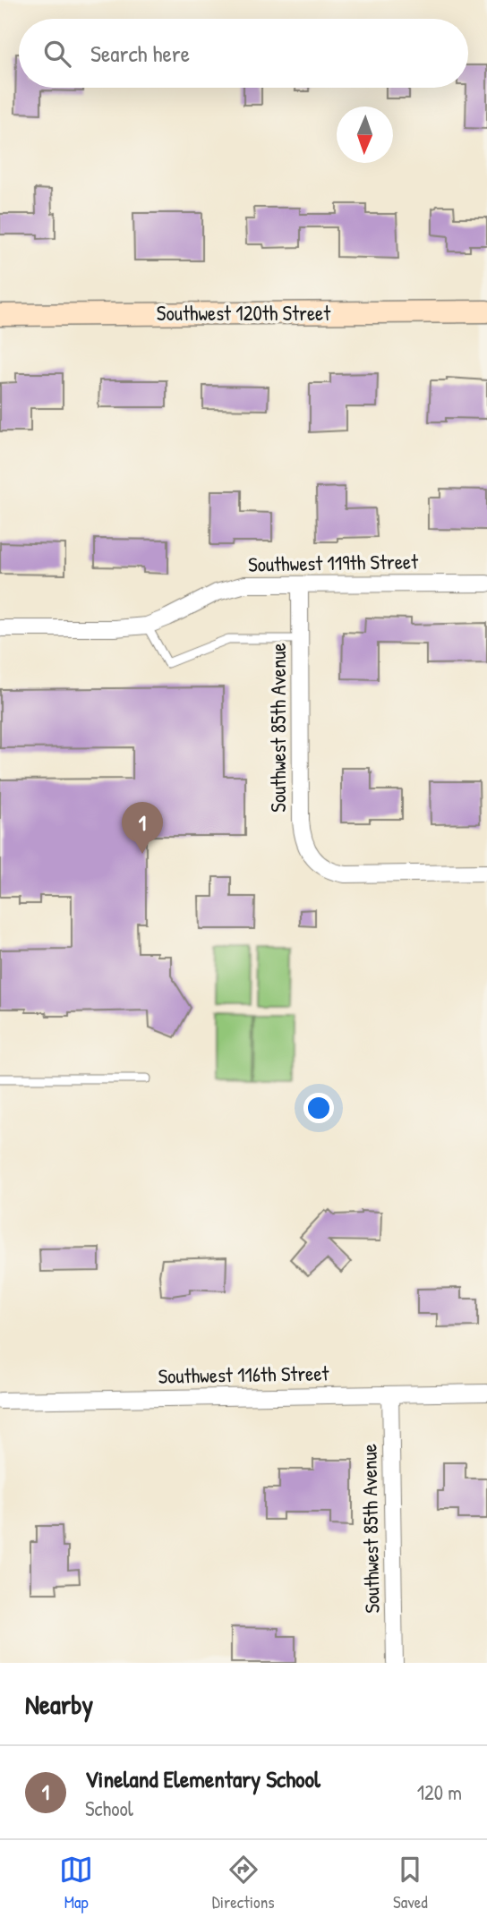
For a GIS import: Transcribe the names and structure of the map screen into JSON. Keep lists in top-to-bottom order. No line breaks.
{"streets":{"street":["Southwest 120th Street","Southwest 119th Street","Southwest 85th Avenue","Southwest 116th Street"]},"crossings":[["Southwest 119th Street","Southwest 85th Avenue"],["Southwest 85th Avenue","Southwest 116th Street"]],"north":"bottom","page":{"search":"Search here","pins":"1","heading":"Nearby","list":[{"mark":"1","name":"Vineland Elementary School","note":"School","value":"120 m"}],"nav":["Map","Directions","Saved"]}}
